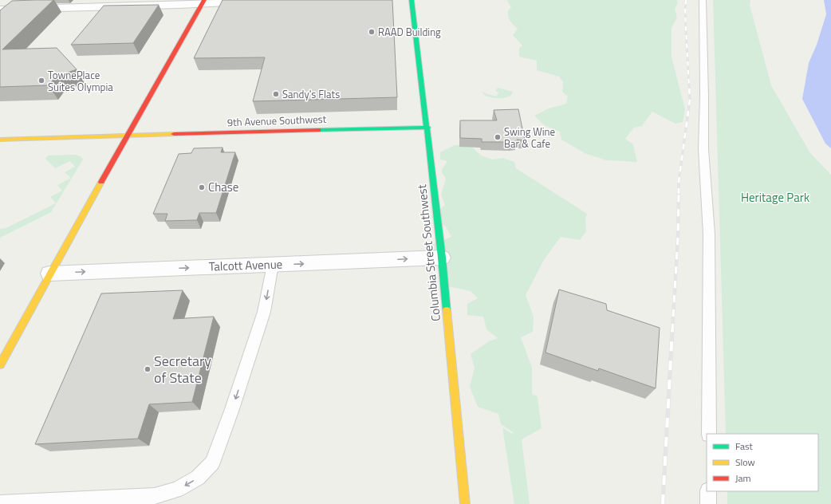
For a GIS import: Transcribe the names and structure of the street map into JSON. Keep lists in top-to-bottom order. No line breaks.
{"streets":{"street":["9th Avenue Southwest","Columbia Street Southwest","Talcott Avenue"]},"crossings":[["9th Avenue Southwest","Columbia Street Southwest"],["Columbia Street Southwest","Talcott Avenue"]],"one_way":["Talcott Avenue"],"parks":["Heritage Park"],"places":["RAAD Building","TownePlace Suites Olympia","Sandy's Flats","Swing Wine Bar & Cafe","Chase","Secretary of State"],"legend":["Fast","Slow","Jam"]}
